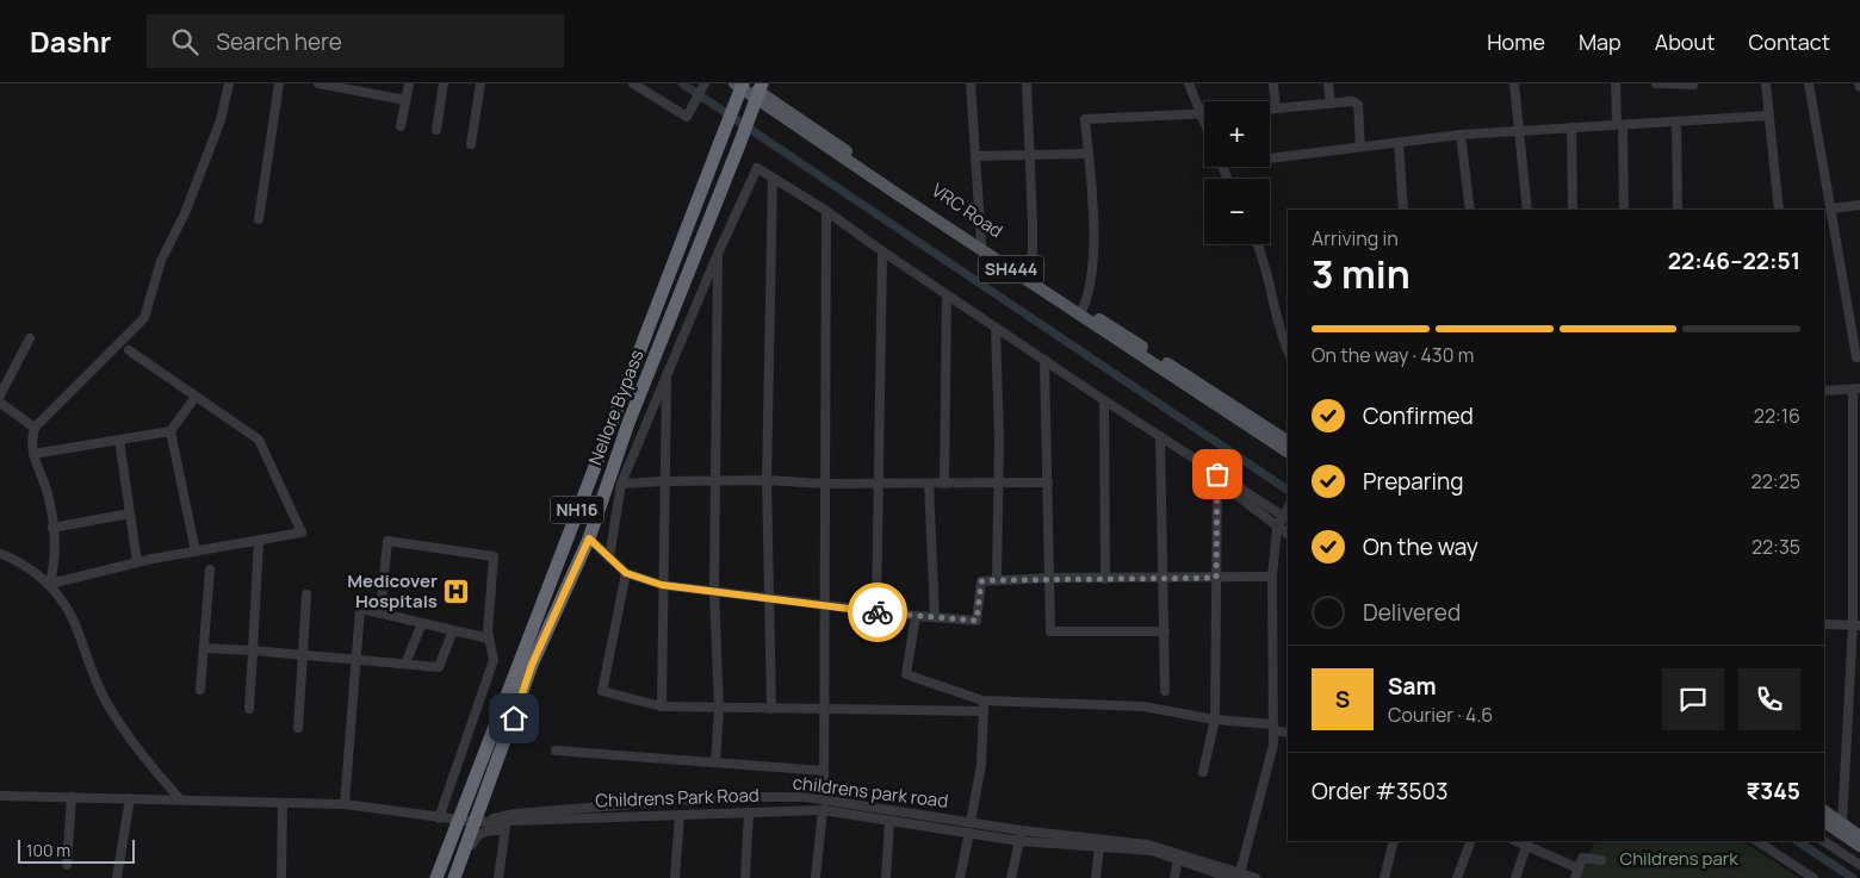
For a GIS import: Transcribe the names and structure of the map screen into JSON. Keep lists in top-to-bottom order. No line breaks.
{"streets":{"highway":["Nellore Bypass","NH16"],"main road":["VRC Road","SH444"],"street":["childrens park road","Childrens Park Road"]},"crossings":[["VRC Road","SH444"],["VRC Road","Nellore Bypass"],["Nellore Bypass","childrens park road"],["childrens park road","Childrens Park Road"]],"parks":["Childrens park"],"places":{"hospital":["Medicover Hospitals"]},"scale_bar":"100 m","page":{"header":"Dashr","search":"Search here","nav":["Home","Map","About","Contact"],"map_buttons":["+","−"],"heading":["3 min","Arriving in","22:46–22:51"],"panel":["Sam","Courier · 4.6","Order #3503","₹345"],"bar":"On the way · 430 m","list":[["Confirmed","22:16"],["Preparing","22:25"],["On the way","22:35"],"Delivered"],"round":"S","scale":"100 m"}}
